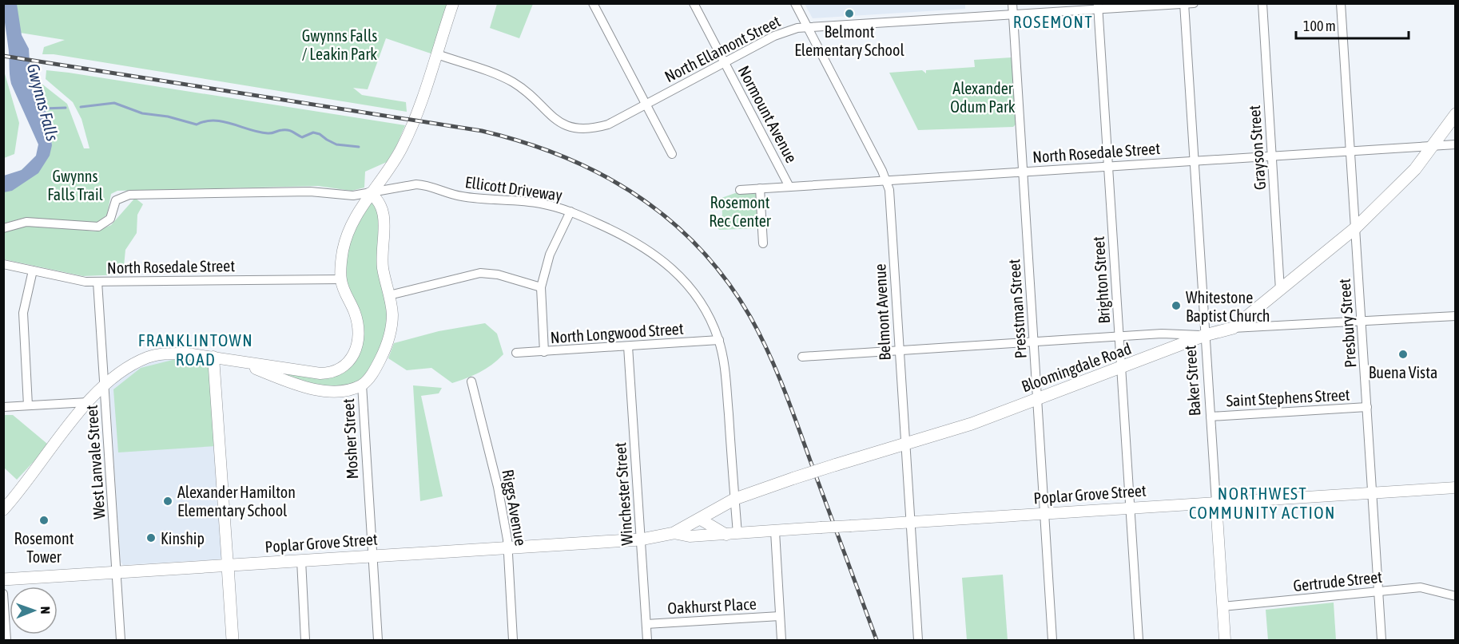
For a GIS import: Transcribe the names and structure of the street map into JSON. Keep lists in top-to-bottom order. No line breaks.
{"streets":{"main road":["Bloomingdale Road","Poplar Grove Street"],"street":["North Ellamont Street","Normount Avenue","Grayson Street","North Rosedale Street","Ellicott Driveway","Brighton Street","Presstman Street","Belmont Avenue","Presbury Street","North Longwood Street","Baker Street","Saint Stephens Street","Mosher Street","West Lanvale Street","Winchester Street","Riggs Avenue","Gertrude Street","Oakhurst Place"]},"crossings":[["North Ellamont Street","Normount Avenue"],["North Ellamont Street","Brighton Street"],["North Ellamont Street","Presstman Street"],["North Ellamont Street","Belmont Avenue"],["North Ellamont Street","Baker Street"],["Normount Avenue","North Rosedale Street"],["Grayson Street","North Rosedale Street"],["Grayson Street","Bloomingdale Road"],["North Rosedale Street","Brighton Street"],["North Rosedale Street","Presstman Street"],["North Rosedale Street","Belmont Avenue"],["North Rosedale Street","Presbury Street"],["North Rosedale Street","Bloomingdale Road"],["North Rosedale Street","Baker Street"],["North Rosedale Street","West Lanvale Street"],["Ellicott Driveway","North Longwood Street"],["Ellicott Driveway","Bloomingdale Road"],["Ellicott Driveway","Mosher Street"],["Ellicott Driveway","Poplar Grove Street"],["Brighton Street","Bloomingdale Road"],["Brighton Street","Poplar Grove Street"],["Presstman Street","Bloomingdale Road"],["Presstman Street","Poplar Grove Street"],["Belmont Avenue","Bloomingdale Road"],["Belmont Avenue","Poplar Grove Street"],["Presbury Street","Bloomingdale Road"],["Presbury Street","Saint Stephens Street"],["Presbury Street","Poplar Grove Street"],["Presbury Street","Gertrude Street"],["North Longwood Street","Winchester Street"],["Bloomingdale Road","Baker Street"],["Bloomingdale Road","Winchester Street"],["Bloomingdale Road","Poplar Grove Street"],["Baker Street","Saint Stephens Street"],["Baker Street","Poplar Grove Street"],["Baker Street","Gertrude Street"],["Mosher Street","Poplar Grove Street"],["West Lanvale Street","Poplar Grove Street"],["Winchester Street","Poplar Grove Street"],["Winchester Street","Oakhurst Place"],["Poplar Grove Street","Riggs Avenue"]],"districts":["ROSEMONT","FRANKLINTOWN ROAD","NORTHWEST COMMUNITY ACTION"],"water":["Gwynns Falls"],"parks":["Gwynns Falls / Leakin Park","Alexander Odum Park","Gwynns Falls Trail","Rosemont Rec Center"],"places":["Belmont Elementary School","Whitestone Baptist Church","Buena Vista","Alexander Hamilton Elementary School","Rosemont Tower","Kinship"],"scale_bar":"100 m","north":"right"}
